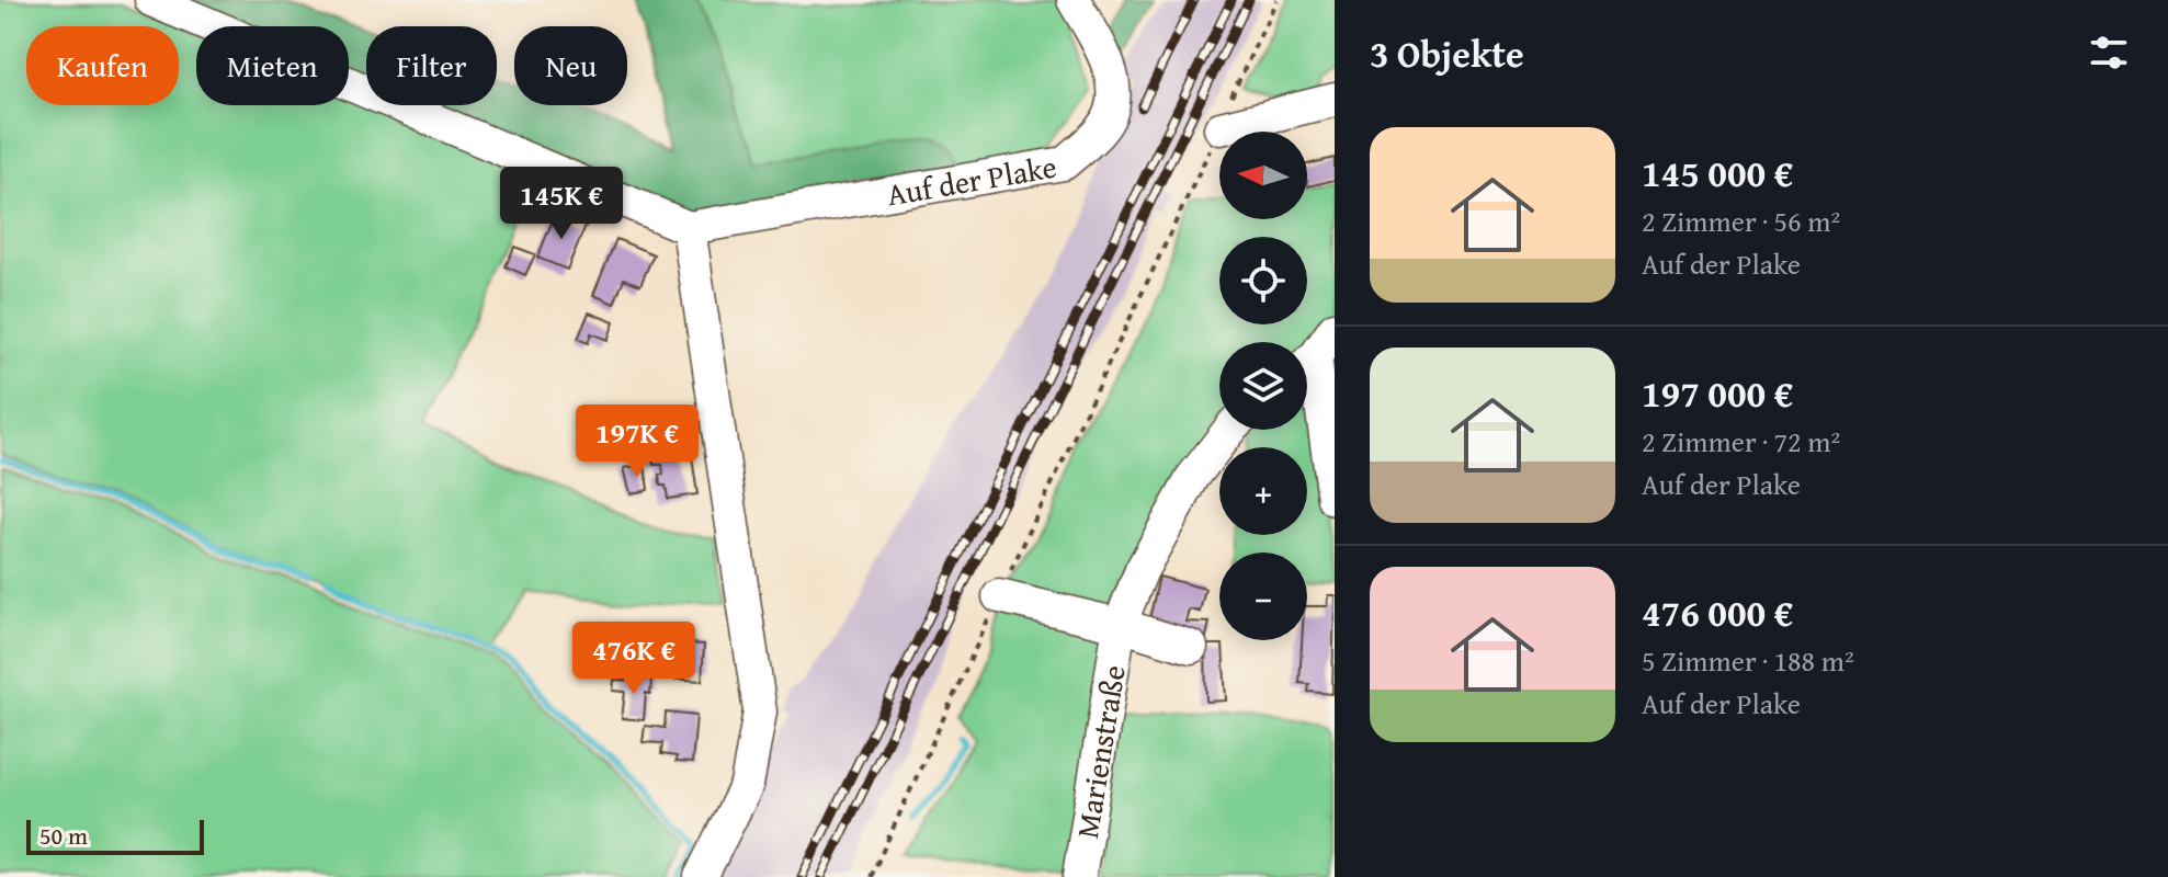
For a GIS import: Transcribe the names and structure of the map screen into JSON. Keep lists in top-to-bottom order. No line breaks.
{"streets":{"street":["Auf der Plake","Marienstraße"]},"scale_bar":"50 m","north":"left","page":{"heading":"3 Objekte","chip":["Kaufen","Mieten","Filter","Neu"],"list":[{"name":"145 000 €","note":"2 Zimmer · 56 m² · Auf der Plake"},{"name":"197 000 €","note":"2 Zimmer · 72 m² · Auf der Plake"},{"name":"476 000 €","note":"5 Zimmer · 188 m² · Auf der Plake"}],"map_buttons":["+","−"],"price":["145K €","197K €","476K €"],"scale":"50 m"}}
